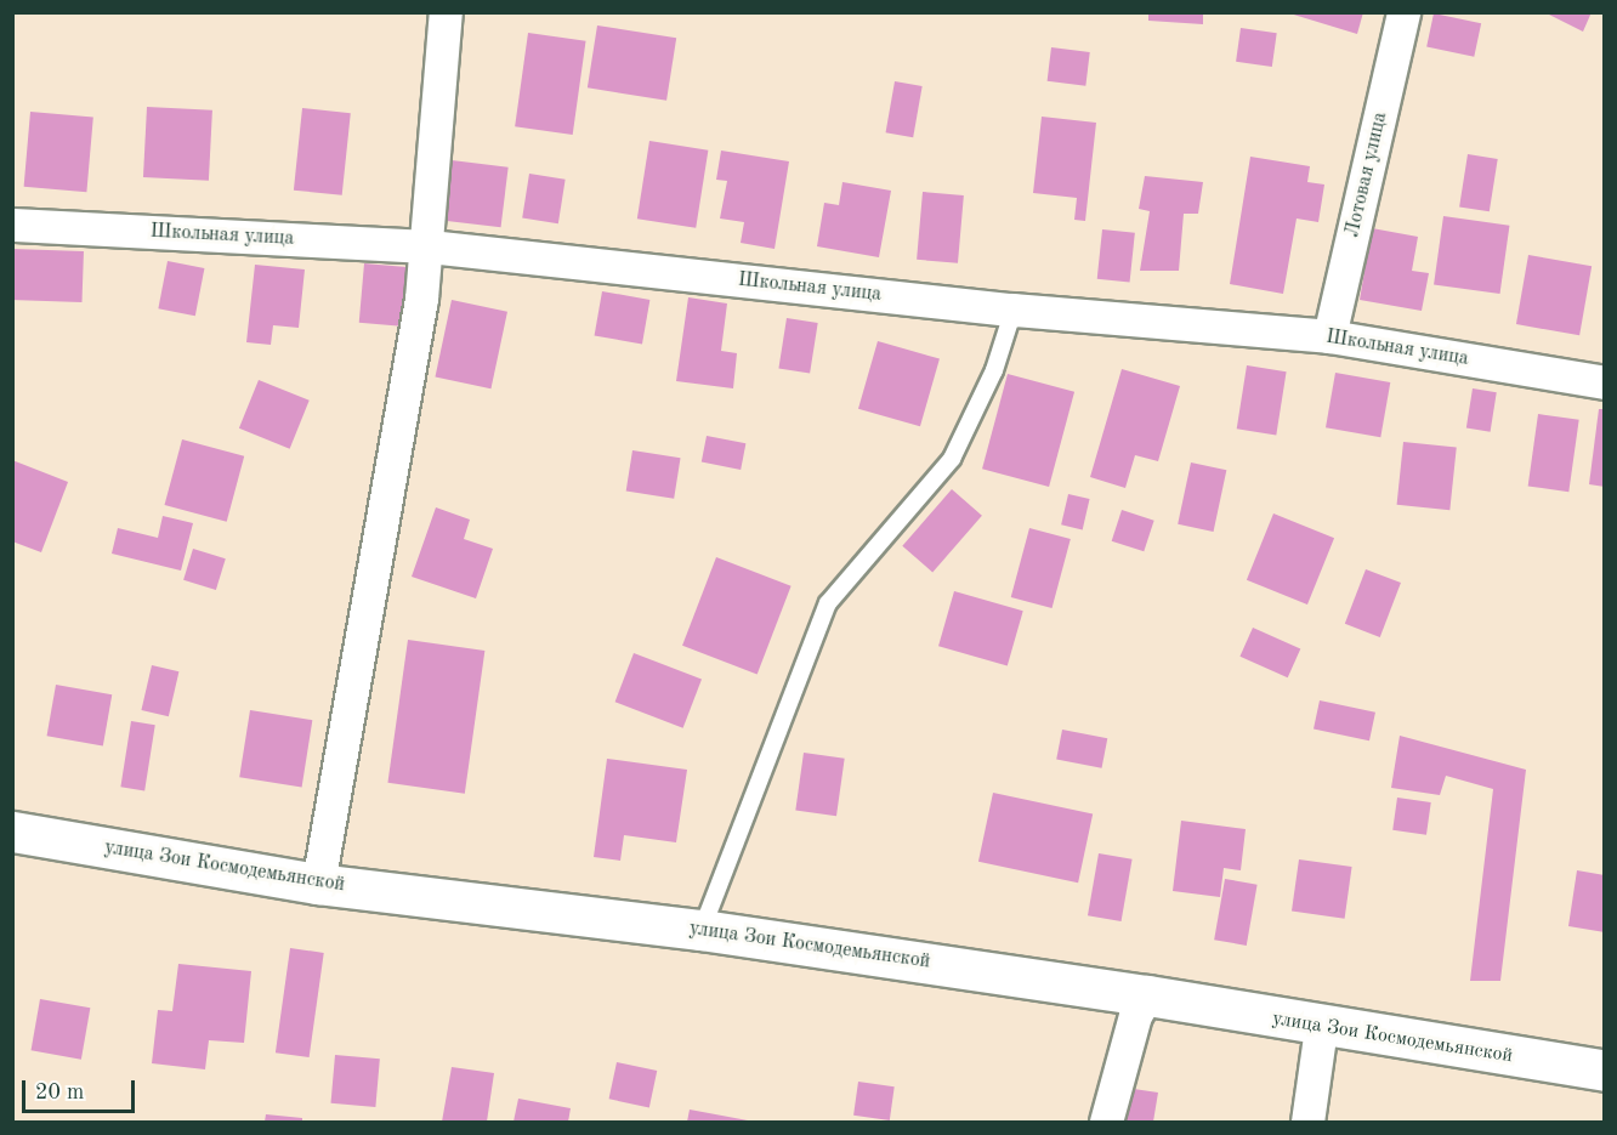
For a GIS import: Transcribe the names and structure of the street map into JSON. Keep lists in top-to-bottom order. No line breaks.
{"streets":{"street":["Лотовая улица","Школьная улица","улица Зои Космодемьянской"]},"crossings":[["Лотовая улица","Школьная улица"]],"scale_bar":"20 m"}
